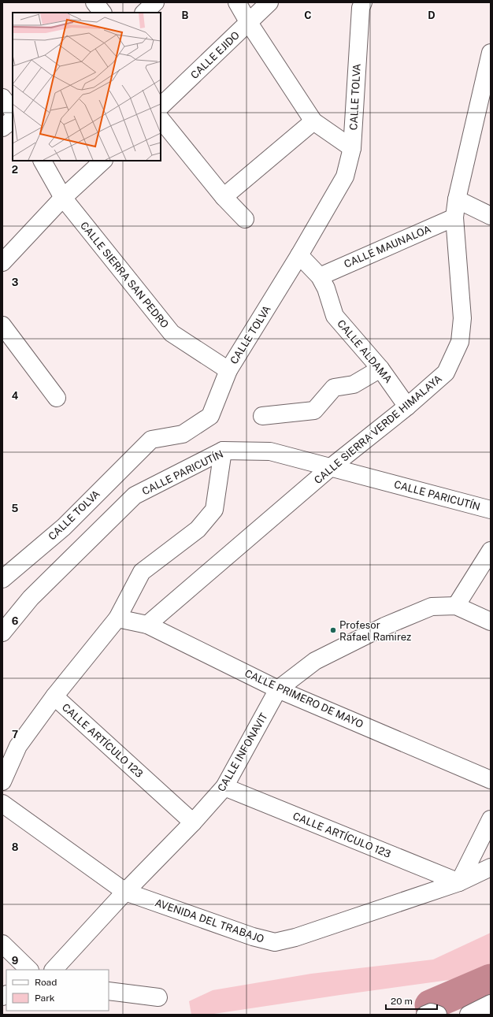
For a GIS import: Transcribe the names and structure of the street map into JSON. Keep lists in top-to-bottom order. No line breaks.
{"streets":{"street":["CALLE EJIDO","CALLE TOLVA","CALLE MAUNALOA","CALLE SIERRA SAN PEDRO","CALLE ALDAMA","CALLE SIERRA VERDE HIMALAYA","CALLE PARICUTÍN","CALLE PRIMERO DE MAYO","CALLE ARTÍCULO 123","CALLE INFONAVIT","AVENIDA DEL TRABAJO"]},"crossings":[["CALLE TOLVA","CALLE SIERRA SAN PEDRO"],["CALLE TOLVA","CALLE ALDAMA"],["CALLE MAUNALOA","CALLE ALDAMA"],["CALLE MAUNALOA","CALLE SIERRA VERDE HIMALAYA"],["CALLE ALDAMA","CALLE SIERRA VERDE HIMALAYA"],["CALLE SIERRA VERDE HIMALAYA","CALLE PARICUTÍN"],["CALLE SIERRA VERDE HIMALAYA","CALLE PRIMERO DE MAYO"],["CALLE PRIMERO DE MAYO","CALLE INFONAVIT"],["CALLE ARTÍCULO 123","CALLE INFONAVIT"],["CALLE ARTÍCULO 123","AVENIDA DEL TRABAJO"],["CALLE INFONAVIT","AVENIDA DEL TRABAJO"]],"places":["Profesor Rafael Ramirez"],"legend":["Road","Park"],"scale_bar":"20 m","grid":{"columns":["B","C","D"],"rows":["2","3","4","5","6","7","8","9"]}}
